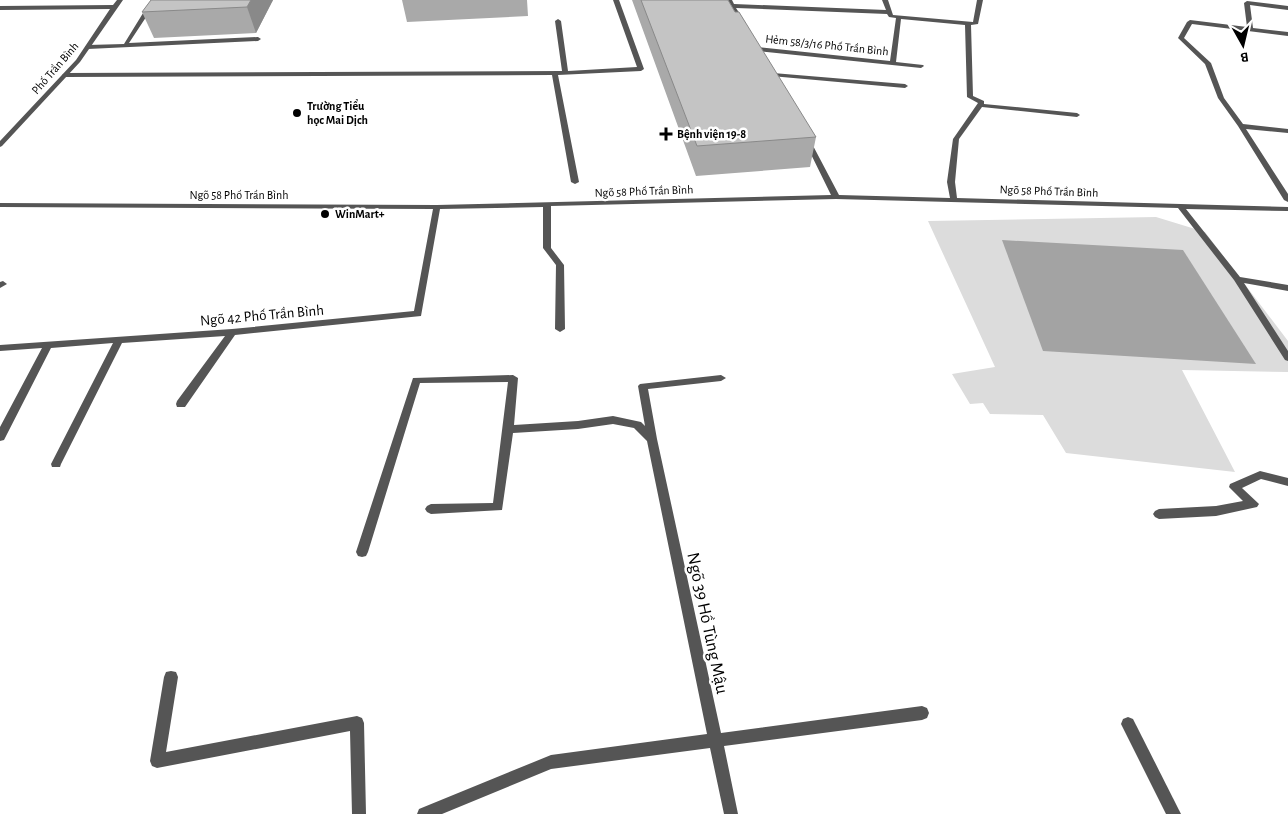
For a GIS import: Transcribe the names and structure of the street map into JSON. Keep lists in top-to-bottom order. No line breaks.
{"streets":{"street":["Hẻm 58/3/16 Phố Trần Bình","Phố Trần Bình","Ngõ 58 Phố Trần Bình","Ngõ 42 Phố Trần Bình","Ngõ 39 Hồ Tùng Mậu"]},"crossings":[["Ngõ 58 Phố Trần Bình","Ngõ 42 Phố Trần Bình"]],"places":{"other":["Trường Tiểu học Mai Dịch","WinMart+"],"health":["Bệnh viện 19-8"]},"north":"bottom"}
